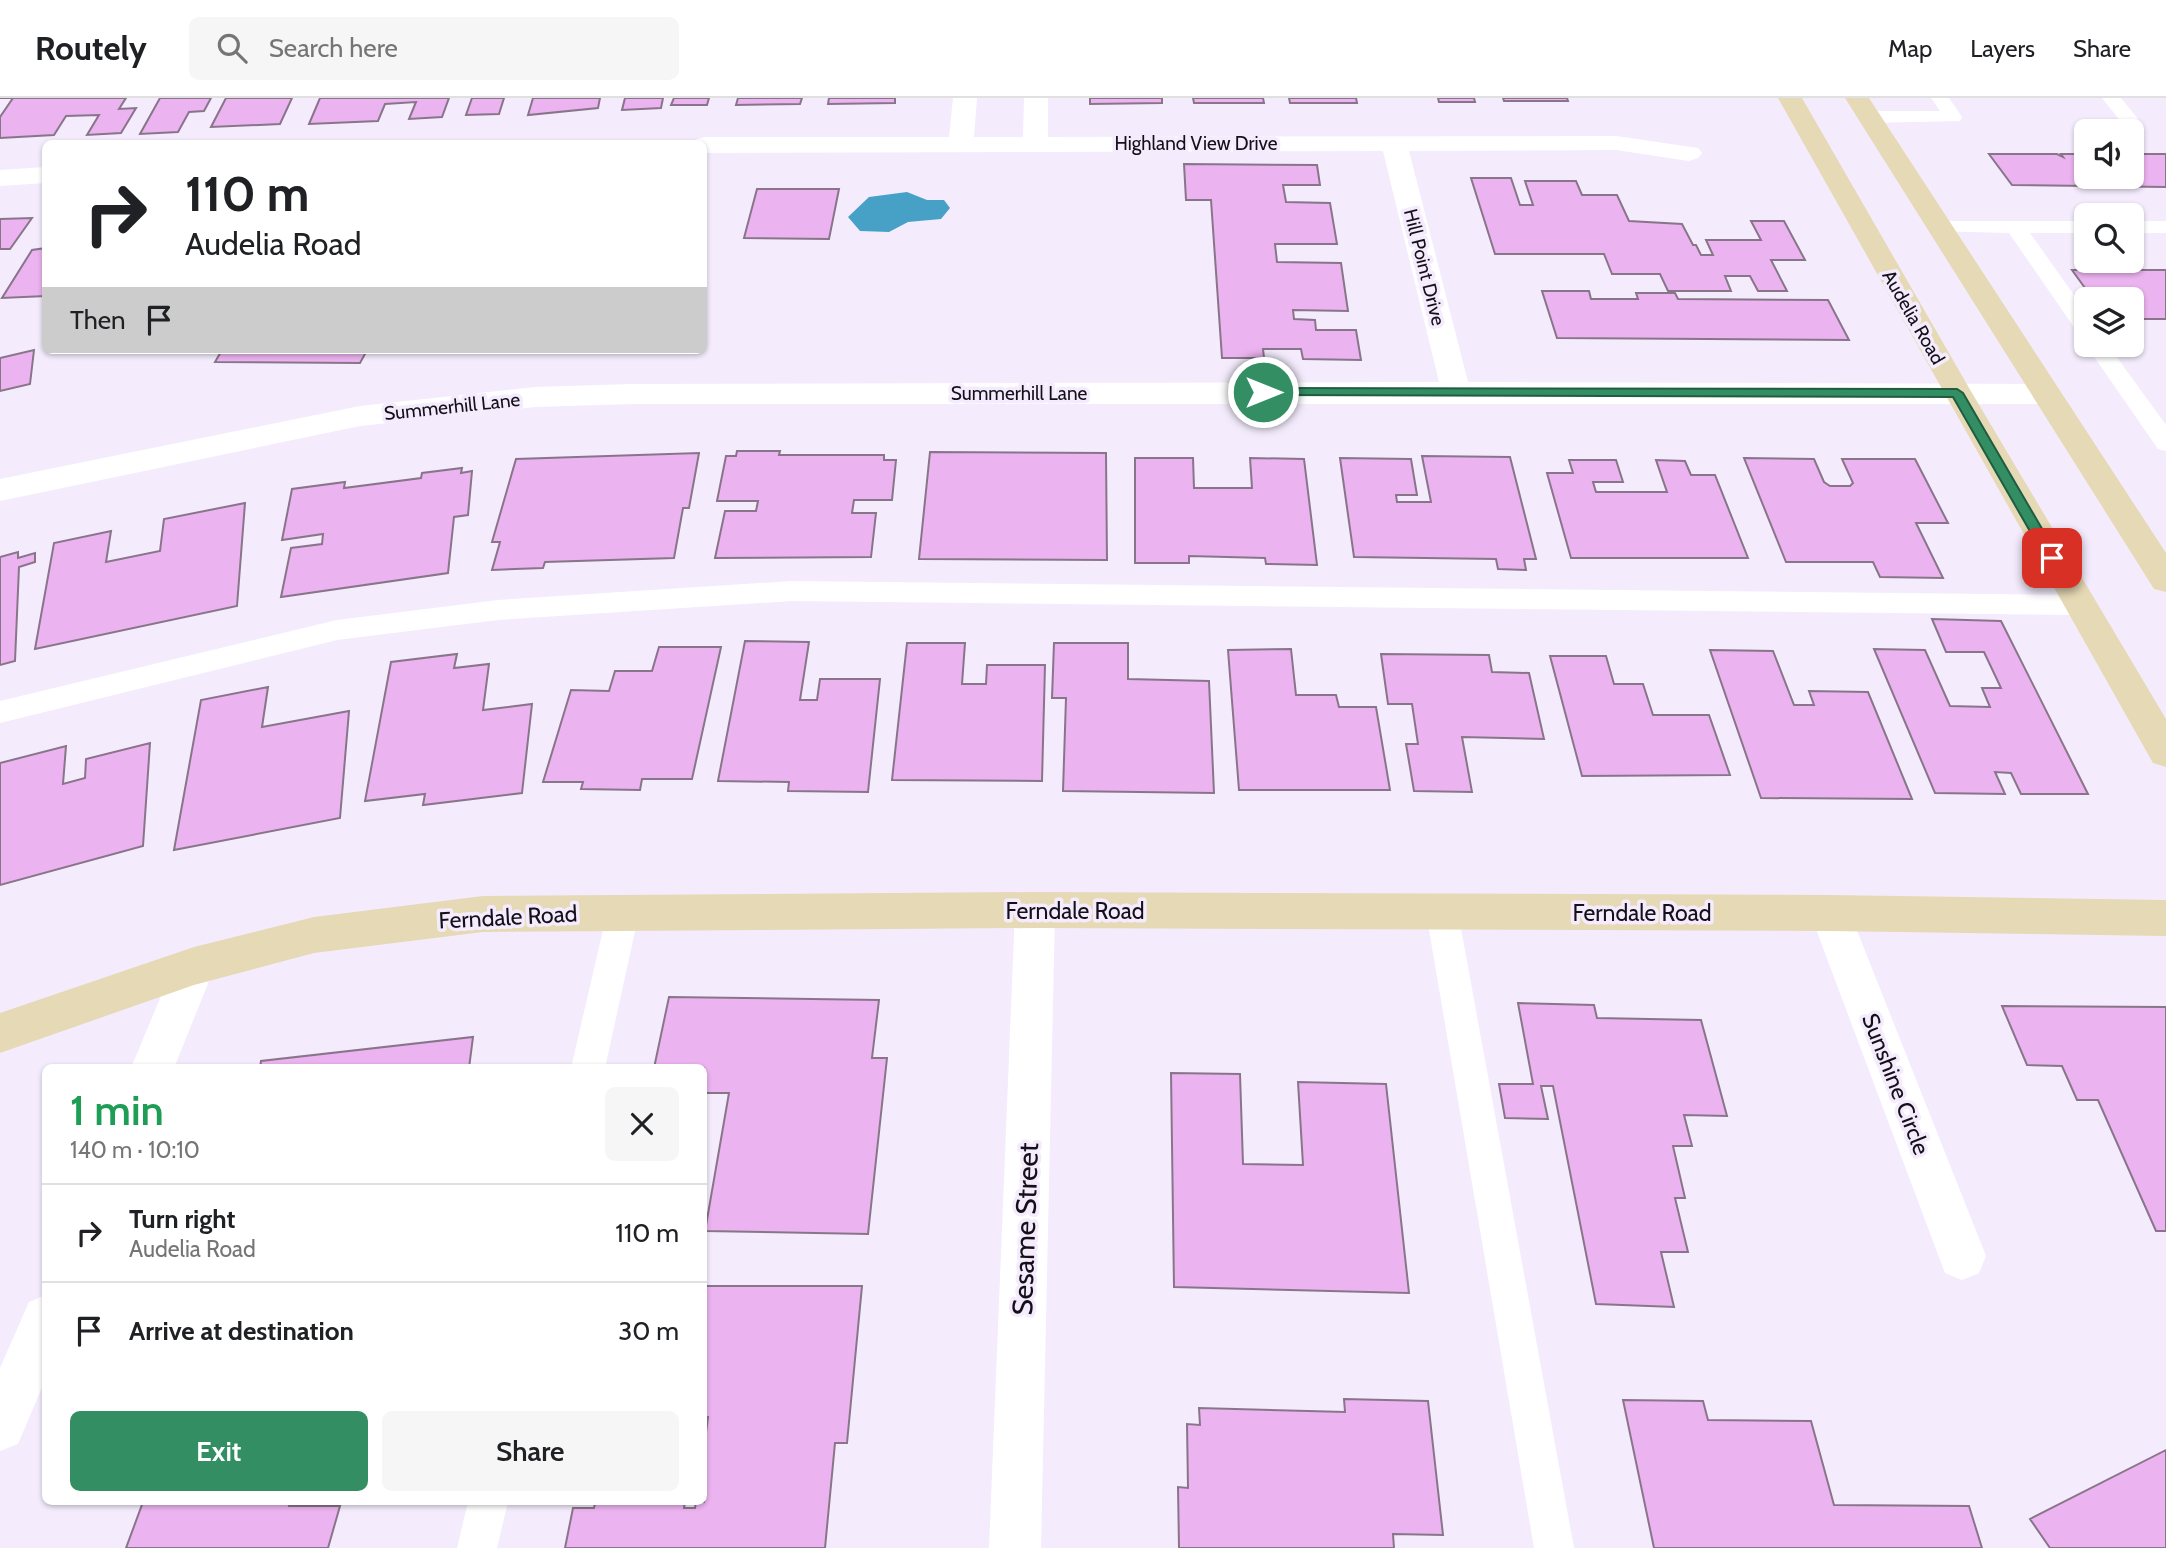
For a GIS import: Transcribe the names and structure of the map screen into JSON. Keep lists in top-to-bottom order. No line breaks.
{"streets":{"main road":["Audelia Road","Ferndale Road"],"street":["Highland View Drive","Hill Point Drive","Summerhill Lane","Sunshine Circle","Sesame Street"]},"crossings":[["Highland View Drive","Hill Point Drive"],["Hill Point Drive","Summerhill Lane"],["Audelia Road","Summerhill Lane"],["Ferndale Road","Sunshine Circle"],["Ferndale Road","Sesame Street"]],"page":{"header":"Routely","search":"Search here","nav":["Map","Layers","Share"],"turn":["110 m","Audelia Road"],"then":"Then","heading":["1 min","140 m · 10:10"],"list":[{"name":"Turn right","note":"Audelia Road","value":"110 m"},{"name":"Arrive at destination","value":"30 m"}],"buttons":["Exit","Share"]}}
